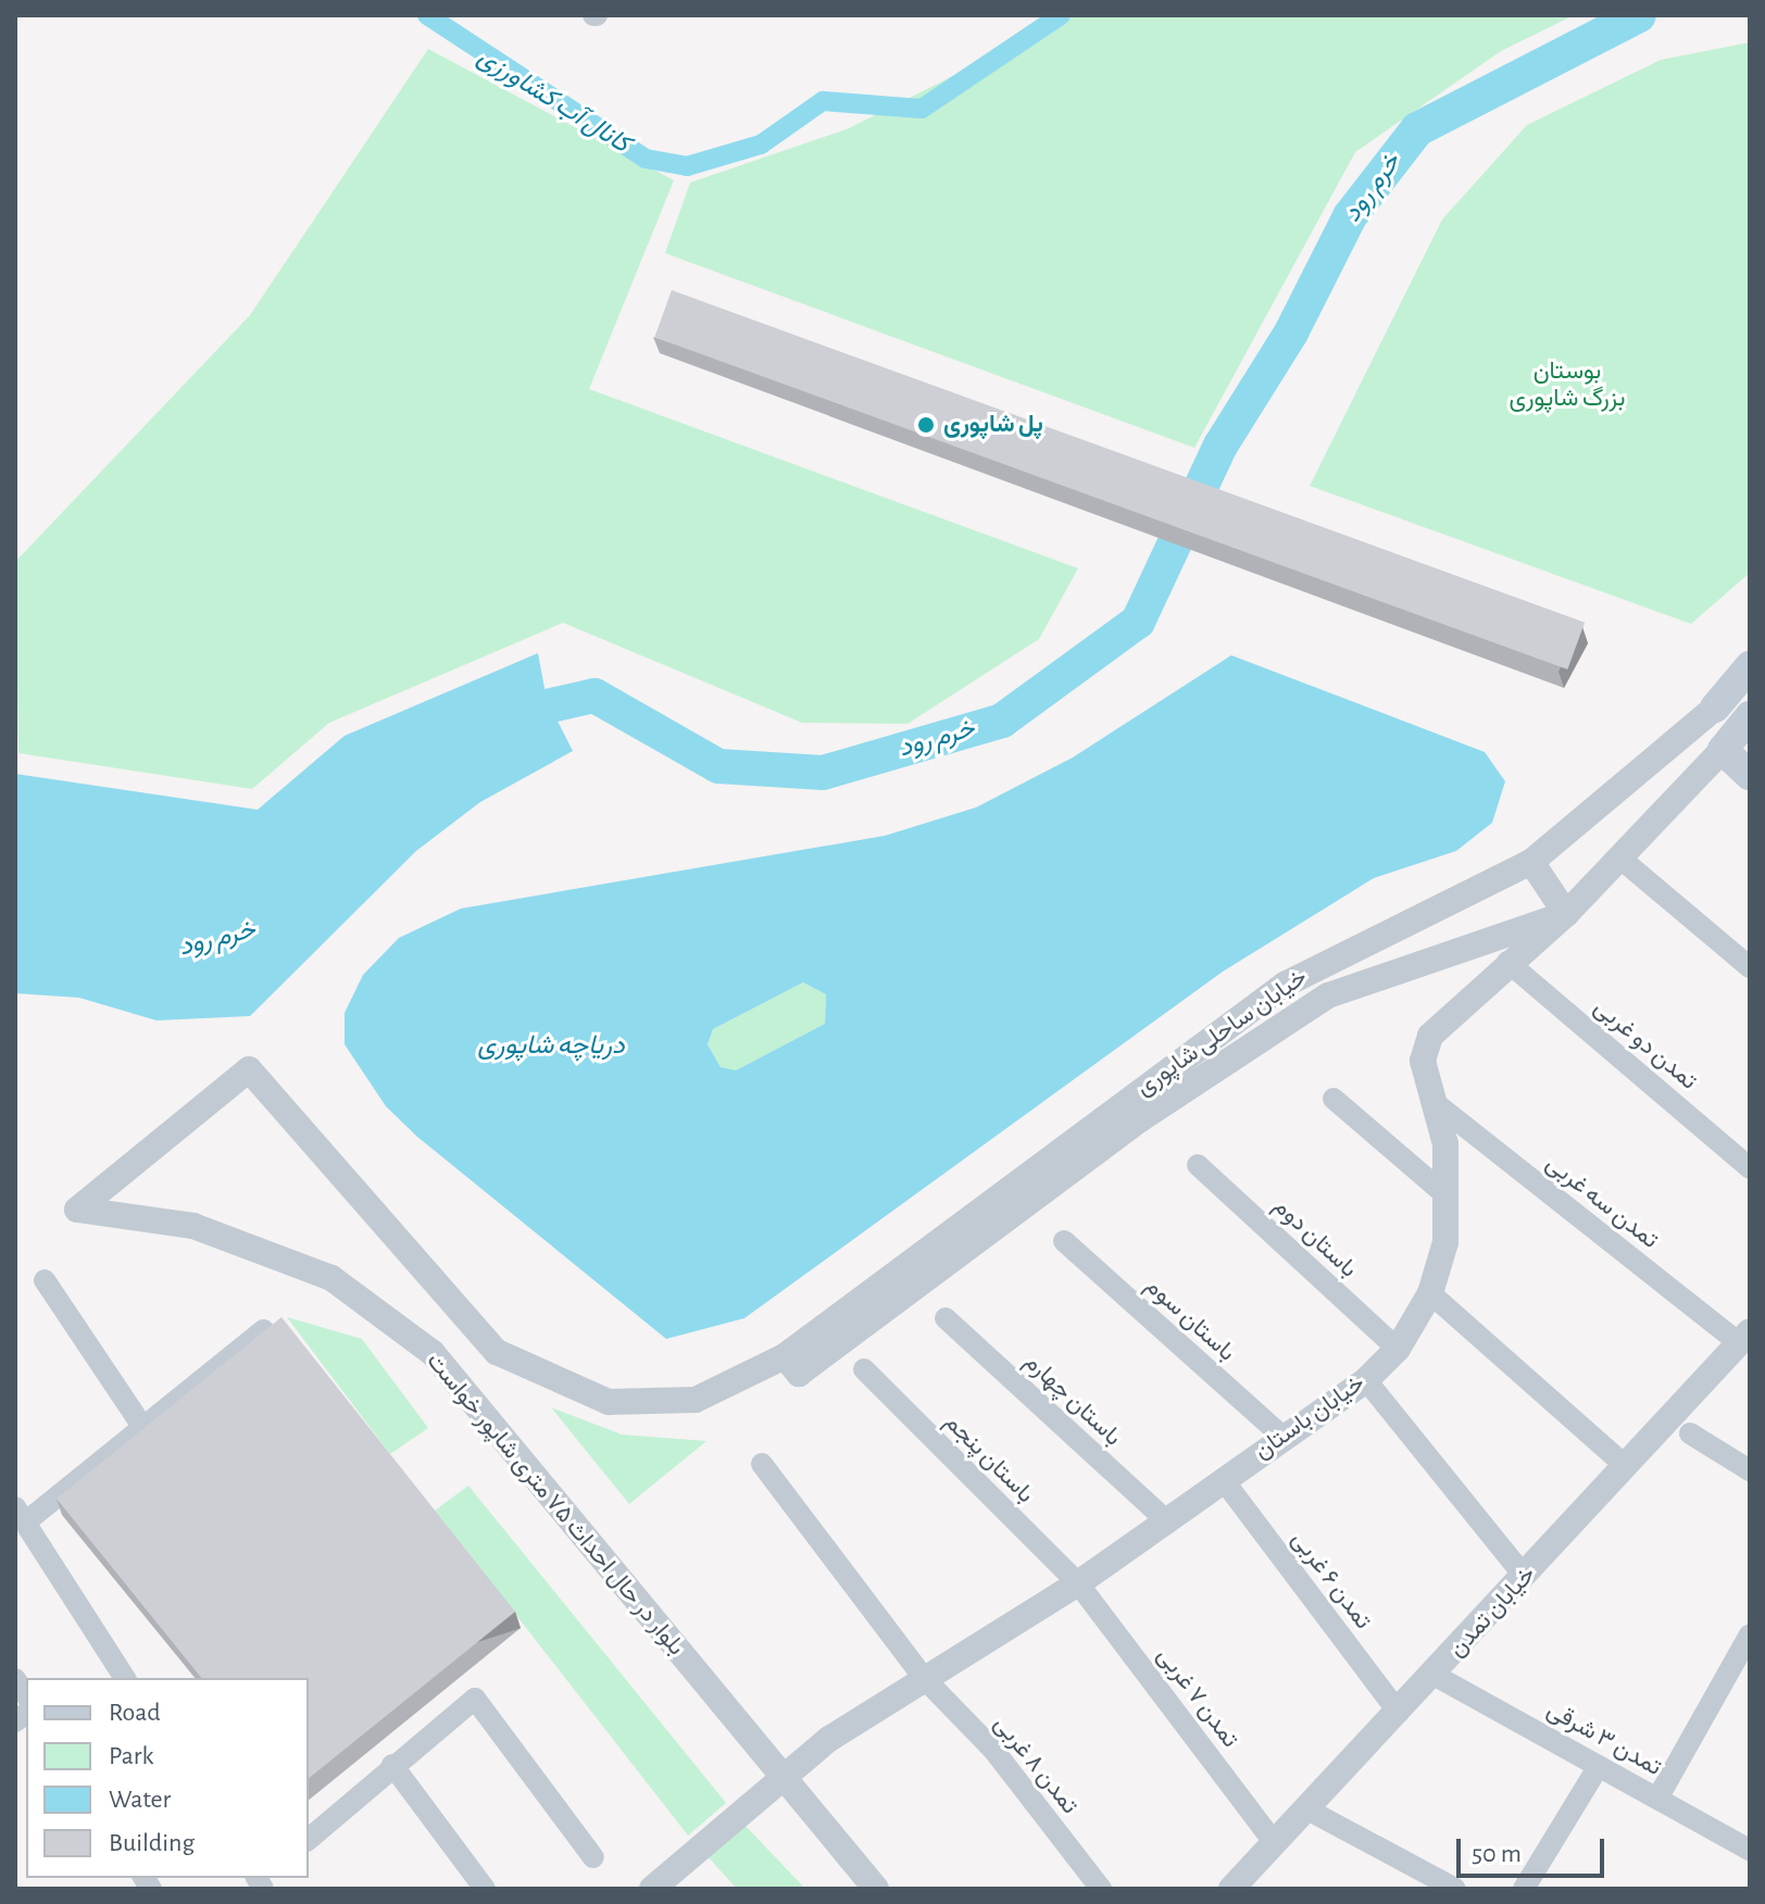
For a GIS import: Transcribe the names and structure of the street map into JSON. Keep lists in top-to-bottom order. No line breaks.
{"streets":{"main road":["خیابان ساحلی شاپوری"],"street":["تمدن دو غربی","تمدن سه غربی","باستان دوم","باستان سوم","باستان چهارم","خیابان باستان","باستان پنجم","بلوار در حال احداث ۷۵ متری شاپور خواست","تمدن ۶ غربی","خیابان تمدن","تمدن ۷ غربی","تمدن ۳ شرقی","تمدن ۸ غربی"]},"crossings":[["خیابان ساحلی شاپوری","خیابان باستان"],["خیابان ساحلی شاپوری","بلوار در حال احداث ۷۵ متری شاپور خواست"],["تمدن دو غربی","خیابان باستان"],["تمدن سه غربی","خیابان باستان"],["تمدن سه غربی","خیابان تمدن"],["باستان دوم","خیابان باستان"],["باستان سوم","خیابان باستان"],["باستان چهارم","خیابان باستان"],["خیابان باستان","باستان پنجم"],["خیابان باستان","بلوار در حال احداث ۷۵ متری شاپور خواست"],["خیابان باستان","تمدن ۶ غربی"],["خیابان باستان","تمدن ۷ غربی"],["خیابان باستان","تمدن ۸ غربی"],["باستان پنجم","تمدن ۷ غربی"],["تمدن ۶ غربی","خیابان تمدن"],["خیابان تمدن","تمدن ۷ غربی"],["خیابان تمدن","تمدن ۳ شرقی"]],"water":["کانال آب کشاورزی","خرم رود","دریاچه شاپوری"],"parks":["بوستان بزرگ شاپوری"],"places":["پل شاپوری"],"legend":["Road","Park","Water","Building"],"scale_bar":"50 m"}
